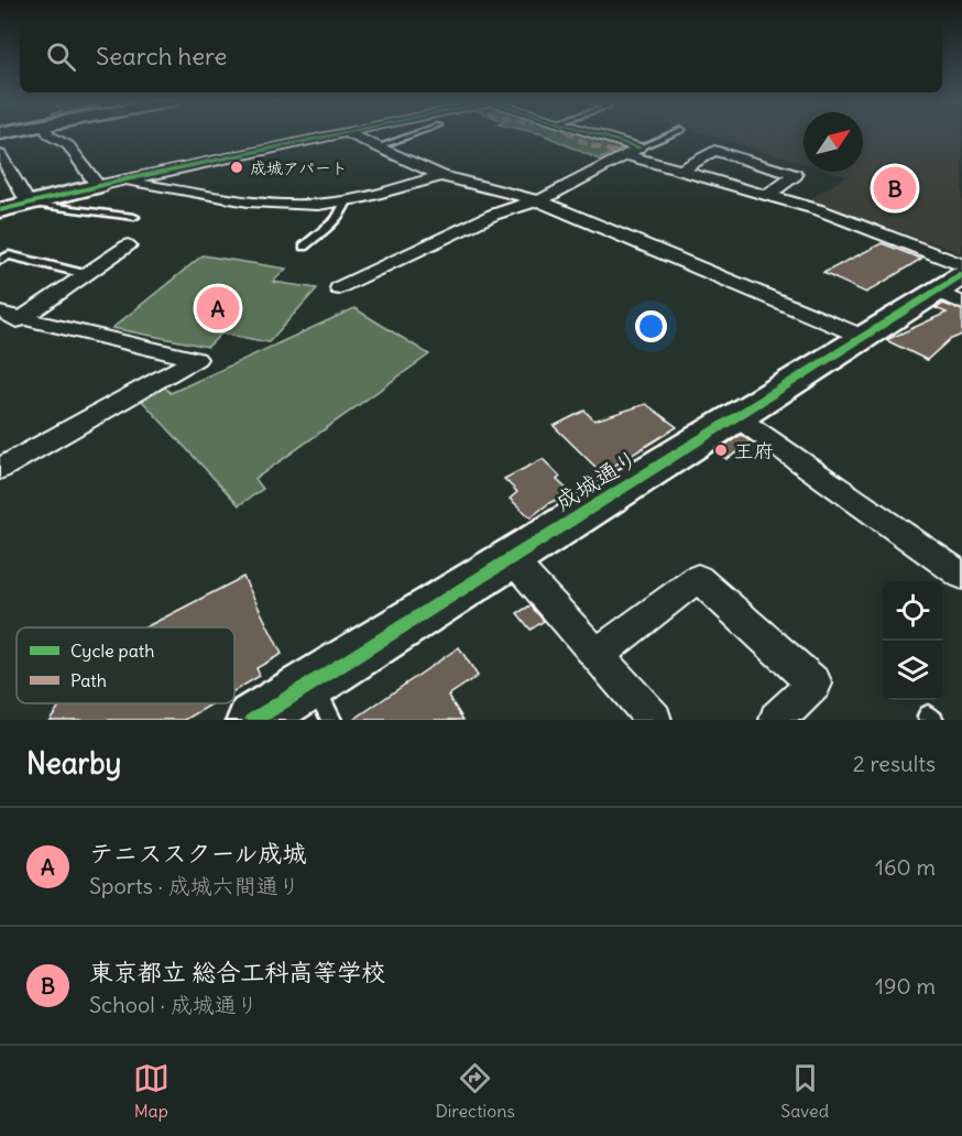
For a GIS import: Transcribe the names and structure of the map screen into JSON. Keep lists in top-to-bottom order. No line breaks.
{"streets":{"street":["成城通り"]},"places":["成城アパート","王府"],"legend":["Cycle path","Path"],"north":"top right","page":{"search":"Search here","pins":["B","A"],"heading":["Nearby","2 results"],"list":[{"mark":"A","name":"テニススクール成城","note":"Sports · 成城六間通り","value":"160 m"},{"mark":"B","name":"東京都立 総合工科高等学校","note":"School · 成城通り","value":"190 m"}],"nav":["Map","Directions","Saved"]}}
